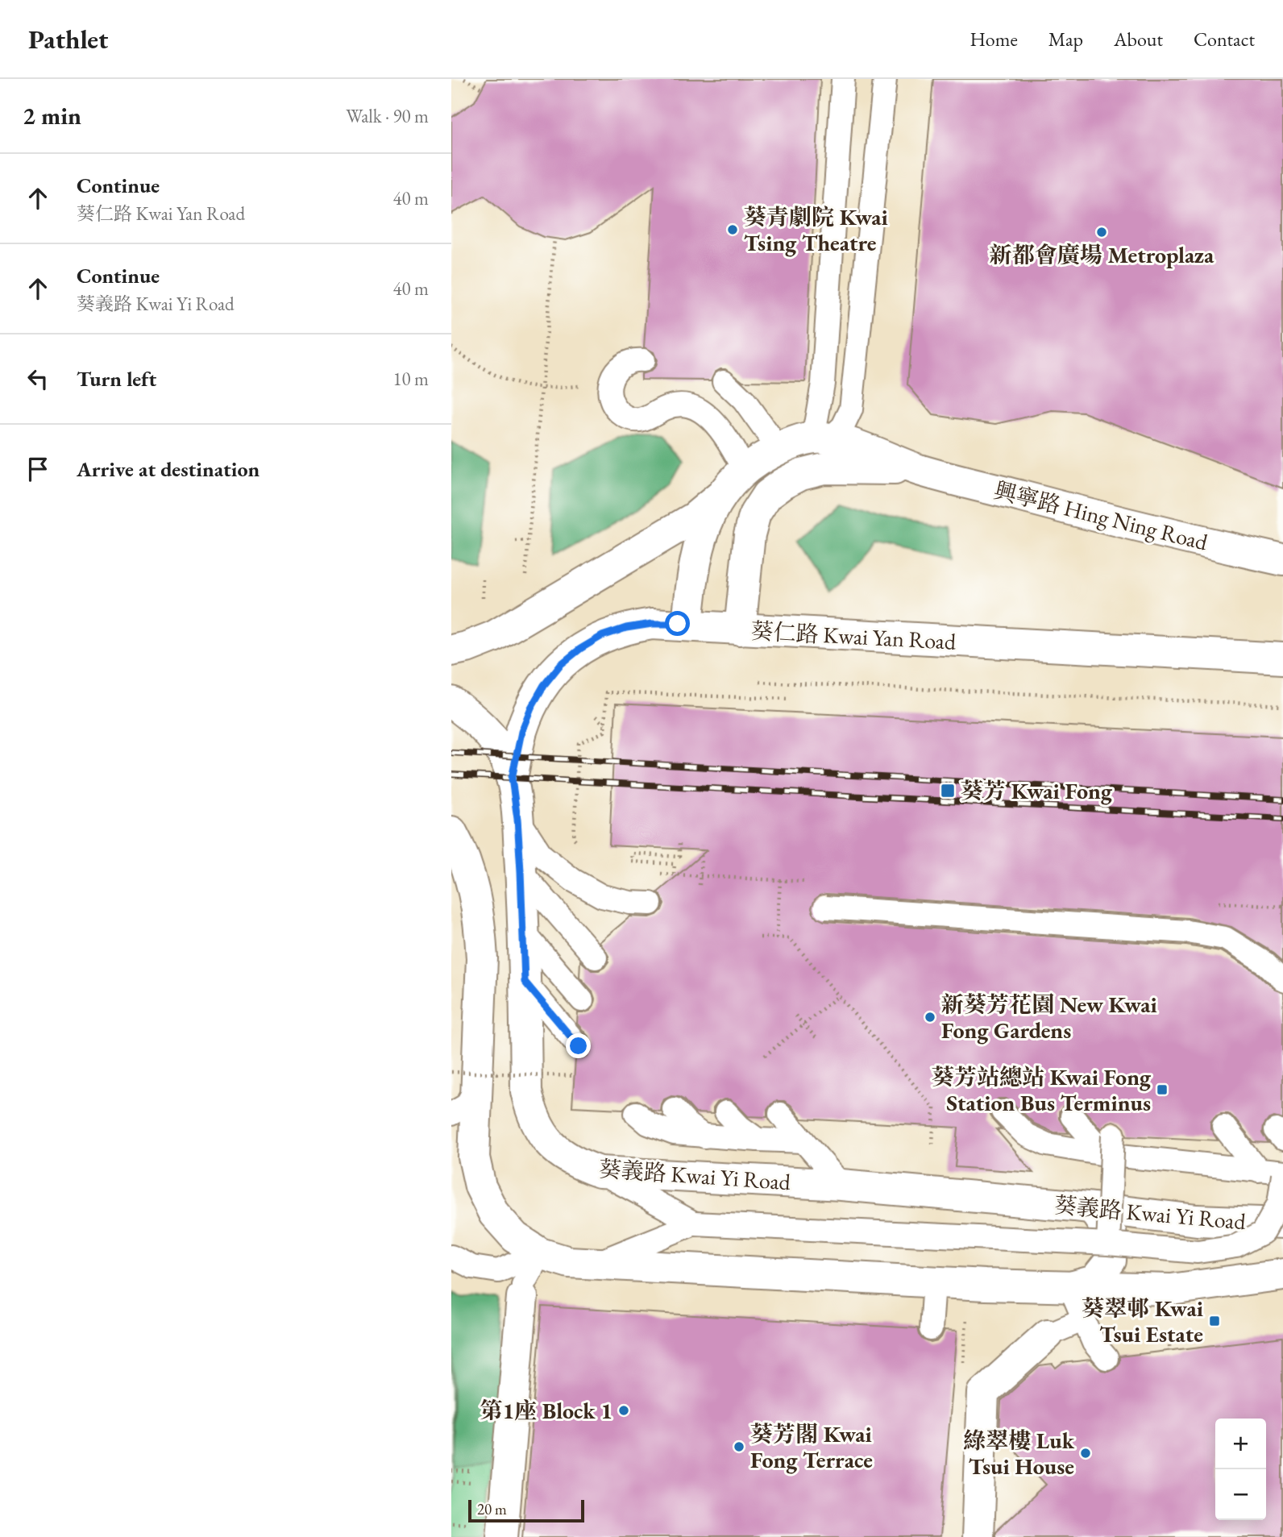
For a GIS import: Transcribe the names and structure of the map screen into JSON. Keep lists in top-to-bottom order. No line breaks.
{"streets":{"street":["興寧路 Hing Ning Road","葵仁路 Kwai Yan Road","葵義路 Kwai Yi Road"]},"crossings":[["興寧路 Hing Ning Road","葵仁路 Kwai Yan Road"],["葵仁路 Kwai Yan Road","葵義路 Kwai Yi Road"]],"places":{"other":["葵青劇院 Kwai Tsing Theatre","新都會廣場 Metroplaza","新葵芳花園 New Kwai Fong Gardens","第1座 Block 1","葵芳閣 Kwai Fong Terrace","綠翠樓 Luk Tsui House"],"transit":["葵芳 Kwai Fong","葵芳站總站 Kwai Fong Station Bus Terminus","葵翠邨 Kwai Tsui Estate"]},"scale_bar":"20 m","page":{"header":"Pathlet","nav":["Home","Map","About","Contact"],"heading":["2 min","Walk · 90 m"],"list":[["Continue","葵仁路 Kwai Yan Road","40 m"],["Continue","葵義路 Kwai Yi Road","40 m"],["Turn left","10 m"],"Arrive at destination"],"map_buttons":["+","−"],"scale":"20 m"}}
